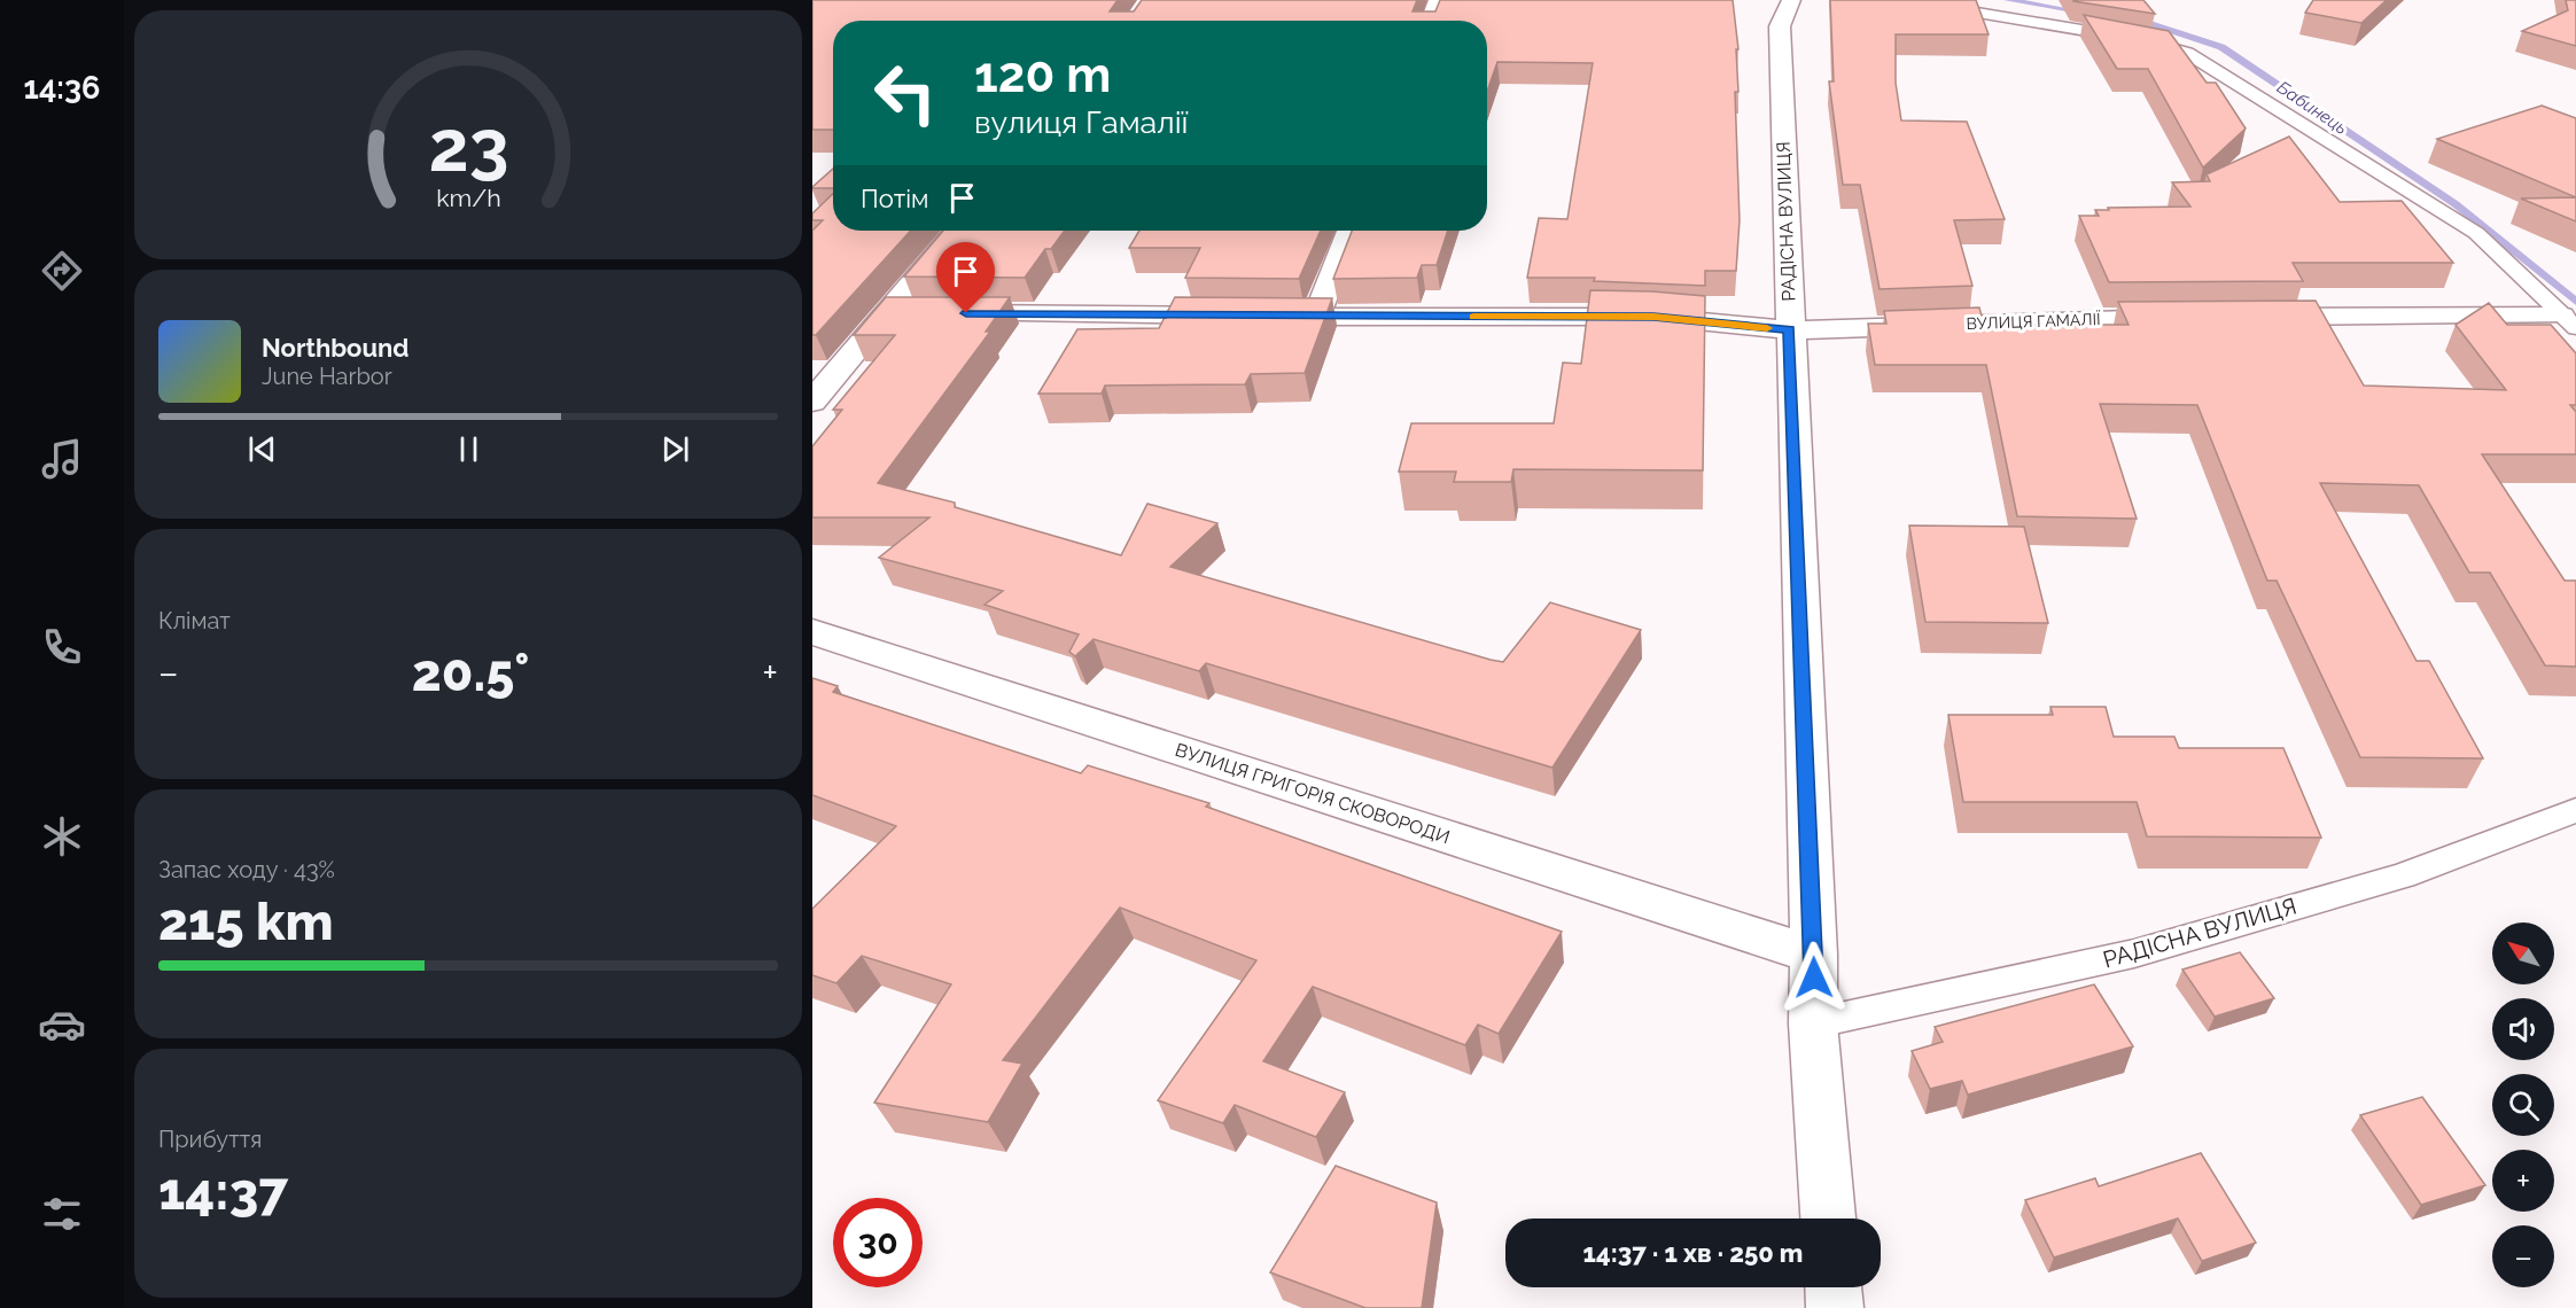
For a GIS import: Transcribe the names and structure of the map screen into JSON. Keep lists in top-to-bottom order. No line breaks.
{"streets":{"street":["РАДІСНА ВУЛИЦЯ","ВУЛИЦЯ ГАМАЛІЇ","ВУЛИЦЯ ГРИГОРІЯ СКОВОРОДИ"]},"crossings":[["РАДІСНА ВУЛИЦЯ","ВУЛИЦЯ ГАМАЛІЇ"],["РАДІСНА ВУЛИЦЯ","ВУЛИЦЯ ГРИГОРІЯ СКОВОРОДИ"]],"water":["Бабинець"],"north":"top left","page":{"tabs":"14:36","turn":["120 m","вулиця Гамалії"],"then":"Потім","song":["Northbound","June Harbor"],"tile":["Клімат",["Запас ходу · 43%","215 km"],["Прибуття","14:37"]],"heat":["−","20.5°","+"],"map_buttons":["+","−"],"limit":"30","trip":"14:37 · 1 хв · 250 m","gauge":["23","km/h"]}}
